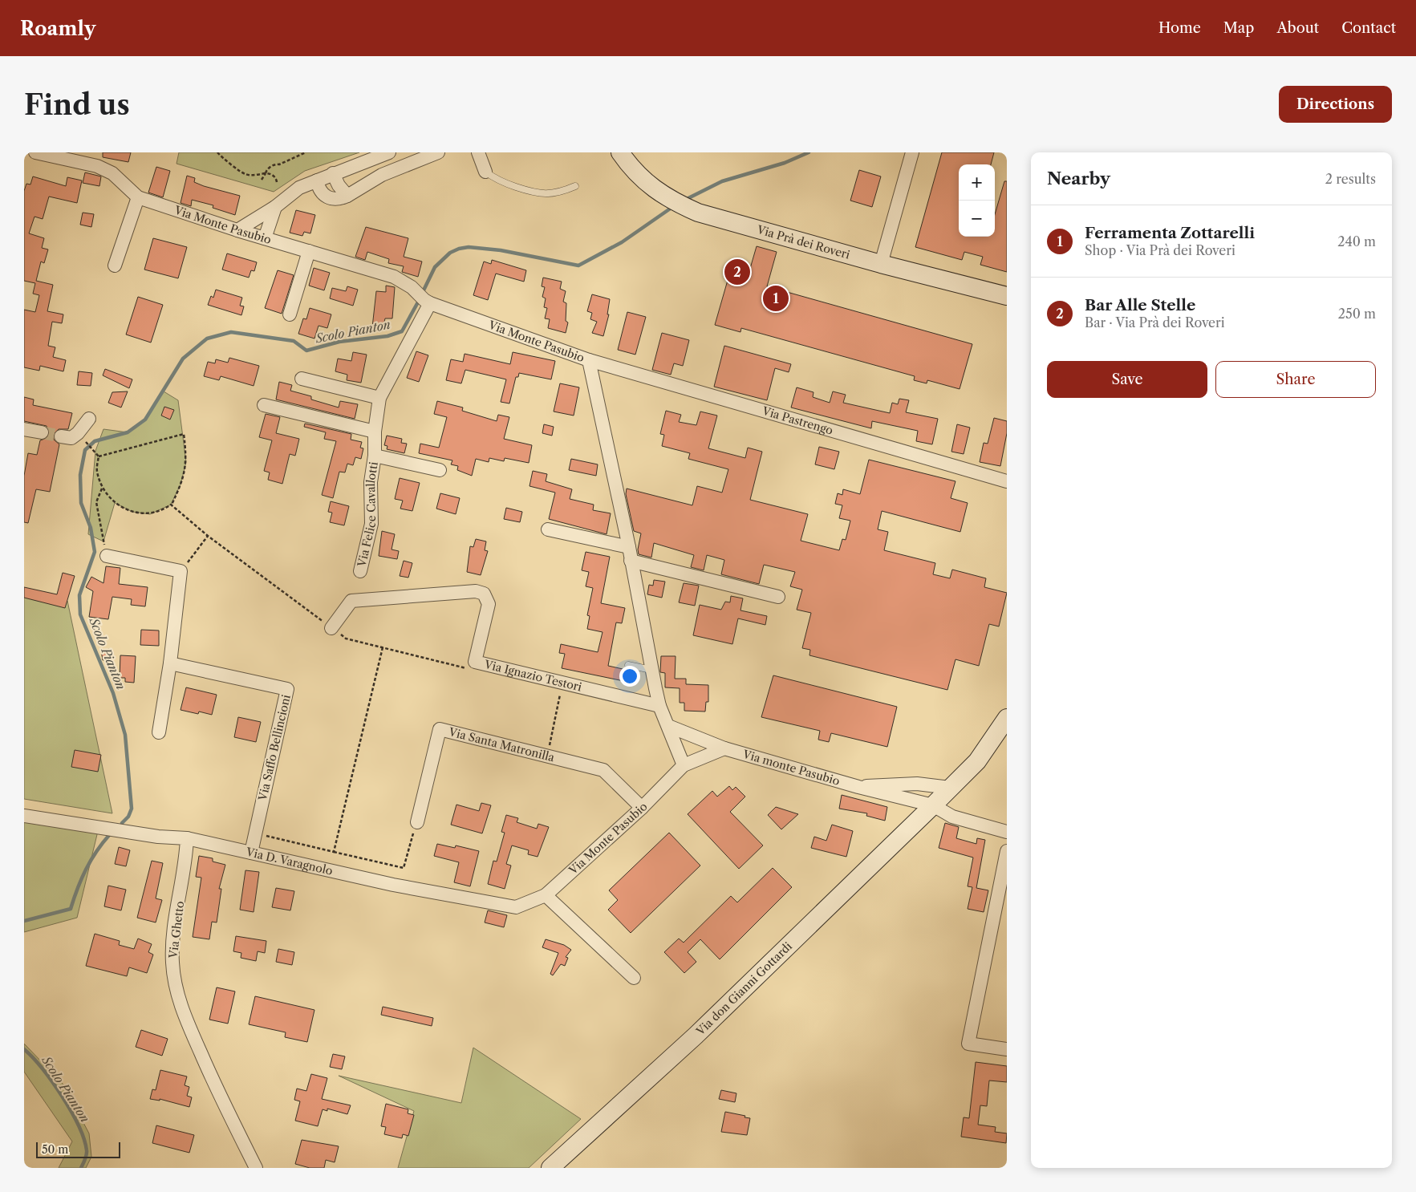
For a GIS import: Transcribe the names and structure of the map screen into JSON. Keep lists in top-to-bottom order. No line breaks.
{"streets":{"main road":["Via Prà dei Roveri","Via don Gianni Gottardi"],"street":["Via Monte Pasubio","Via Pastrengo","Via Felice Cavallotti","Via Ignazio Testori","Via Santa Matronilla","Via Saffo Bellincioni","Via monte Pasubio","Via D. Varagnolo","Via Ghetto"]},"crossings":[["Via Monte Pasubio","Via Pastrengo"],["Via Monte Pasubio","Via Felice Cavallotti"],["Via Monte Pasubio","Via Ignazio Testori"],["Via Monte Pasubio","Via Santa Matronilla"],["Via Monte Pasubio","Via monte Pasubio"],["Via Monte Pasubio","Via D. Varagnolo"],["Via Saffo Bellincioni","Via D. Varagnolo"],["Via monte Pasubio","Via don Gianni Gottardi"],["Via D. Varagnolo","Via Ghetto"]],"water":["Scolo Pianton"],"scale_bar":"50 m","page":{"header":"Roamly","nav":["Home","Map","About","Contact"],"buttons":["Directions",["Save","Share"]],"title":"Find us","heading":["Nearby","2 results"],"map_buttons":["+","−"],"list":[{"mark":"1","name":"Ferramenta Zottarelli","note":"Shop · Via Prà dei Roveri","value":"240 m"},{"mark":"2","name":"Bar Alle Stelle","note":"Bar · Via Prà dei Roveri","value":"250 m"}],"pins":["2","1"],"scale":"50 m"}}
